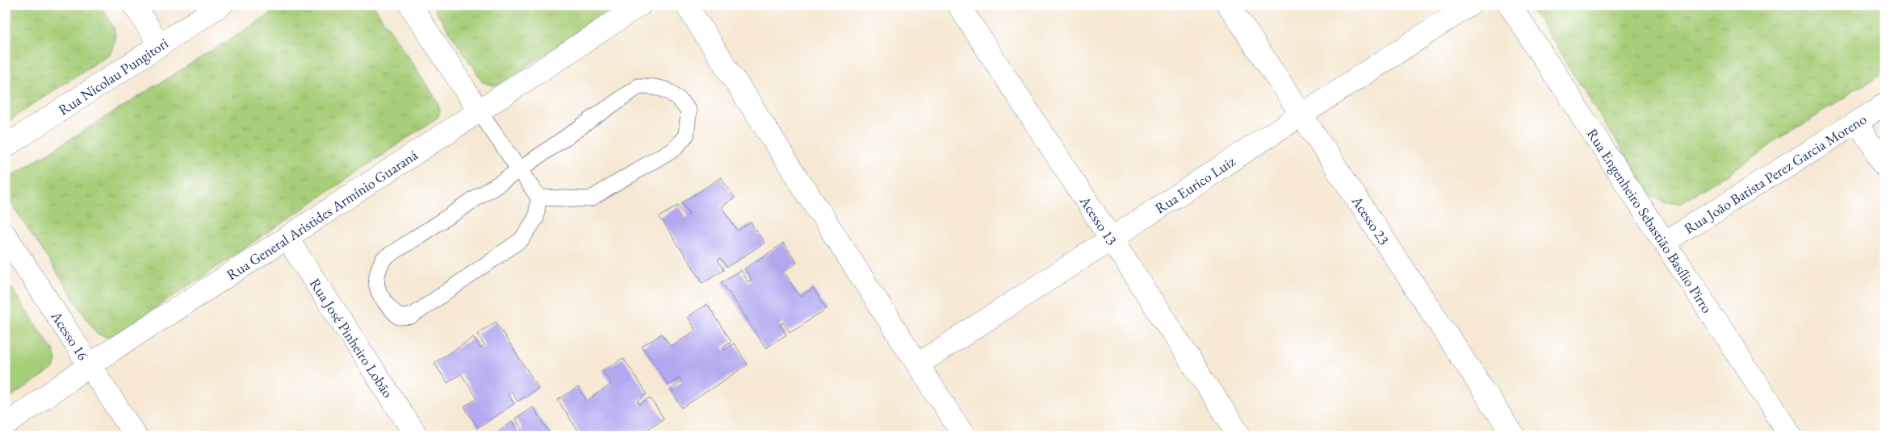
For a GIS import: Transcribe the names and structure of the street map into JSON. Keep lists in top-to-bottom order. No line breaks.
{"streets":{"street":["Rua Nicolau Pungitori","Rua João Batista Perez Garcia Moreno","Rua Eurico Luiz","Rua General Aristides Armínio Guaraná","Acesso 13","Rua Engenheiro Sebastião Basílio Pirro","Acesso 23","Acesso 16","Rua José Pinheiro Lobão"]},"crossings":[["Rua João Batista Perez Garcia Moreno","Rua Engenheiro Sebastião Basílio Pirro"],["Rua Eurico Luiz","Acesso 13"],["Rua Eurico Luiz","Acesso 23"],["Rua General Aristides Armínio Guaraná","Acesso 16"],["Rua General Aristides Armínio Guaraná","Rua José Pinheiro Lobão"]]}
